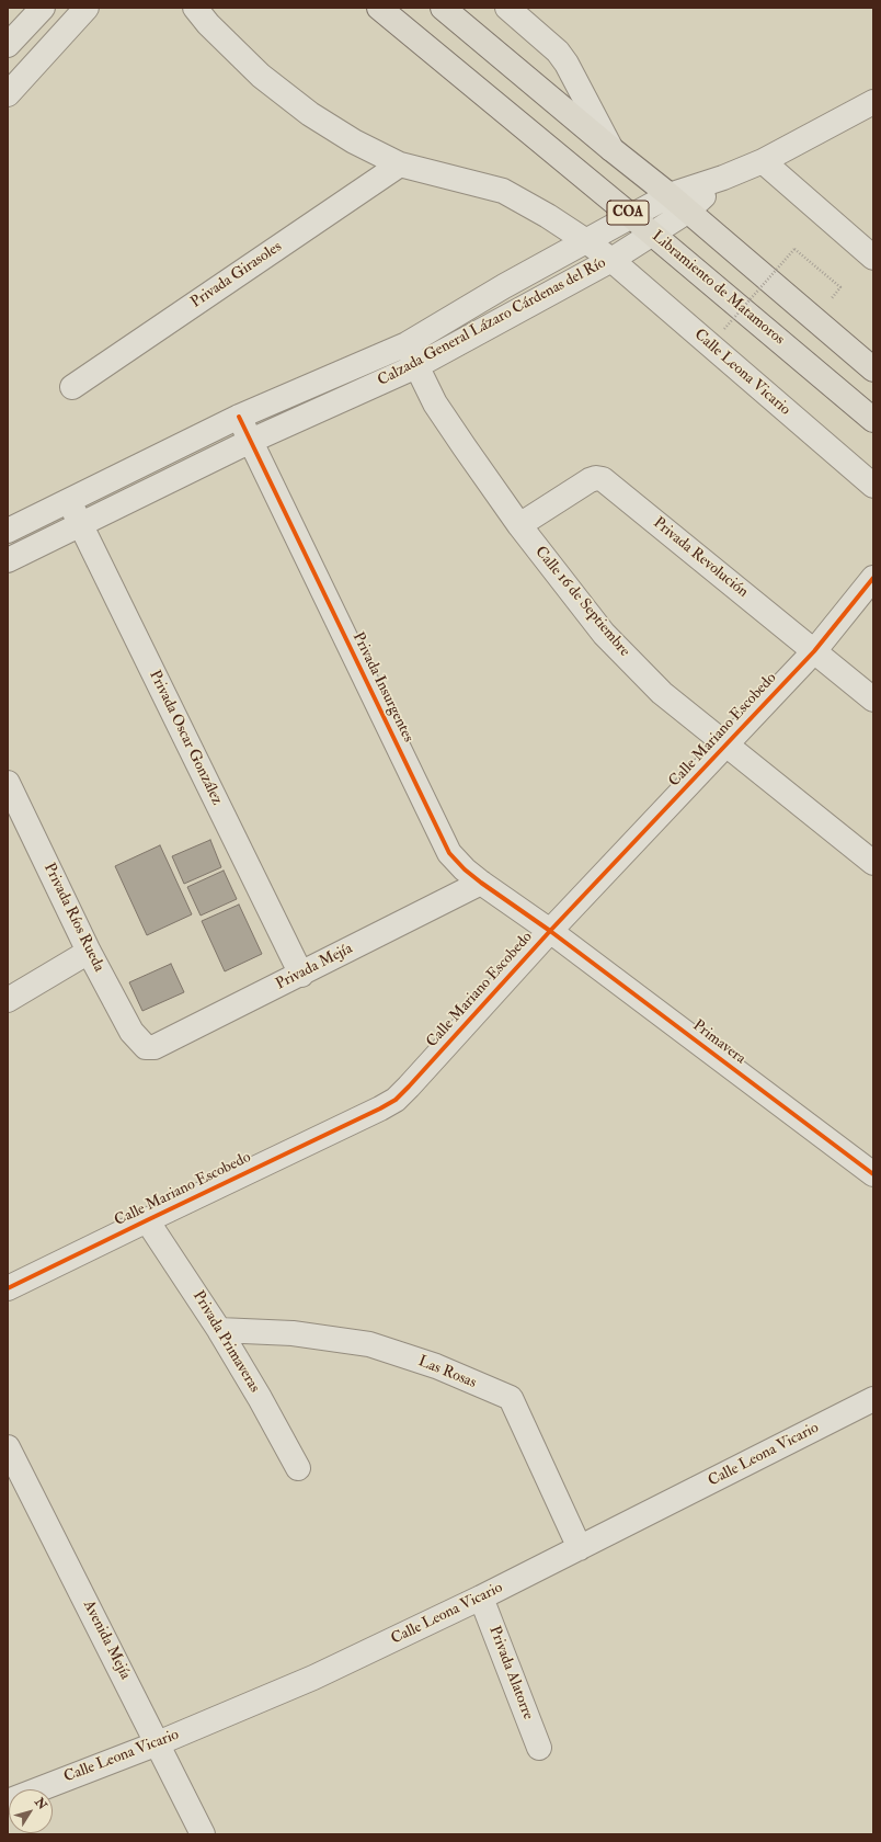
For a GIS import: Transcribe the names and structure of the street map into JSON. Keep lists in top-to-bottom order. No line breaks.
{"streets":{"highway":["COA","Libramiento de Matamoros"],"street":["Privada Girasoles","Calzada General Lázaro Cárdenas del Río","Calle Leona Vicario","Privada Revolución","Calle 16 de Septiembre","Privada Insurgentes","Calle Mariano Escobedo","Privada Oscar González","Privada Ríos Rueda","Privada Mejía","Primavera","Privada Primaveras","Las Rosas","Avenida Mejía","Privada Alatorre"]},"crossings":[["COA","Calzada General Lázaro Cárdenas del Río"],["Privada Girasoles","Calle Leona Vicario"],["Libramiento de Matamoros","Calzada General Lázaro Cárdenas del Río"],["Calzada General Lázaro Cárdenas del Río","Calle Leona Vicario"],["Calzada General Lázaro Cárdenas del Río","Calle 16 de Septiembre"],["Calzada General Lázaro Cárdenas del Río","Privada Insurgentes"],["Calzada General Lázaro Cárdenas del Río","Privada Oscar González"],["Calle Leona Vicario","Las Rosas"],["Calle Leona Vicario","Avenida Mejía"],["Calle Leona Vicario","Privada Alatorre"],["Privada Revolución","Calle 16 de Septiembre"],["Privada Revolución","Calle Mariano Escobedo"],["Calle 16 de Septiembre","Calle Mariano Escobedo"],["Privada Insurgentes","Calle Mariano Escobedo"],["Privada Insurgentes","Privada Mejía"],["Privada Insurgentes","Primavera"],["Calle Mariano Escobedo","Primavera"],["Calle Mariano Escobedo","Privada Primaveras"],["Privada Oscar González","Privada Mejía"],["Privada Ríos Rueda","Privada Mejía"],["Privada Primaveras","Las Rosas"]],"north":"top right"}
